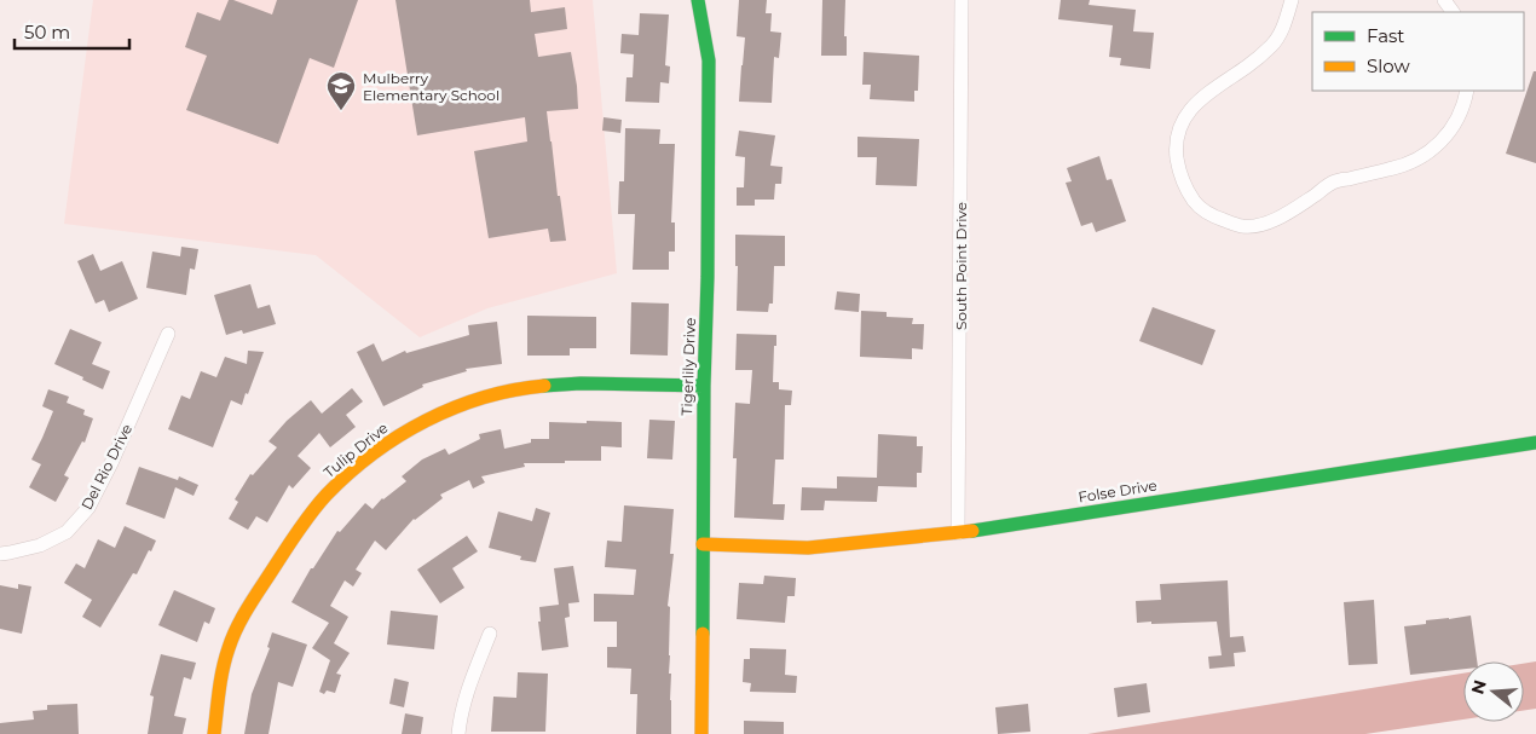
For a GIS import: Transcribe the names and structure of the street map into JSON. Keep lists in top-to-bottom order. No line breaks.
{"streets":{"street":["South Point Drive","Tigerlily Drive","Tulip Drive","Del Rio Drive","Folse Drive"]},"crossings":[["South Point Drive","Folse Drive"],["Tigerlily Drive","Tulip Drive"],["Tigerlily Drive","Folse Drive"]],"places":{"school or university":["Mulberry Elementary School"]},"legend":["Fast","Slow"],"scale_bar":"50 m","north":"left"}
